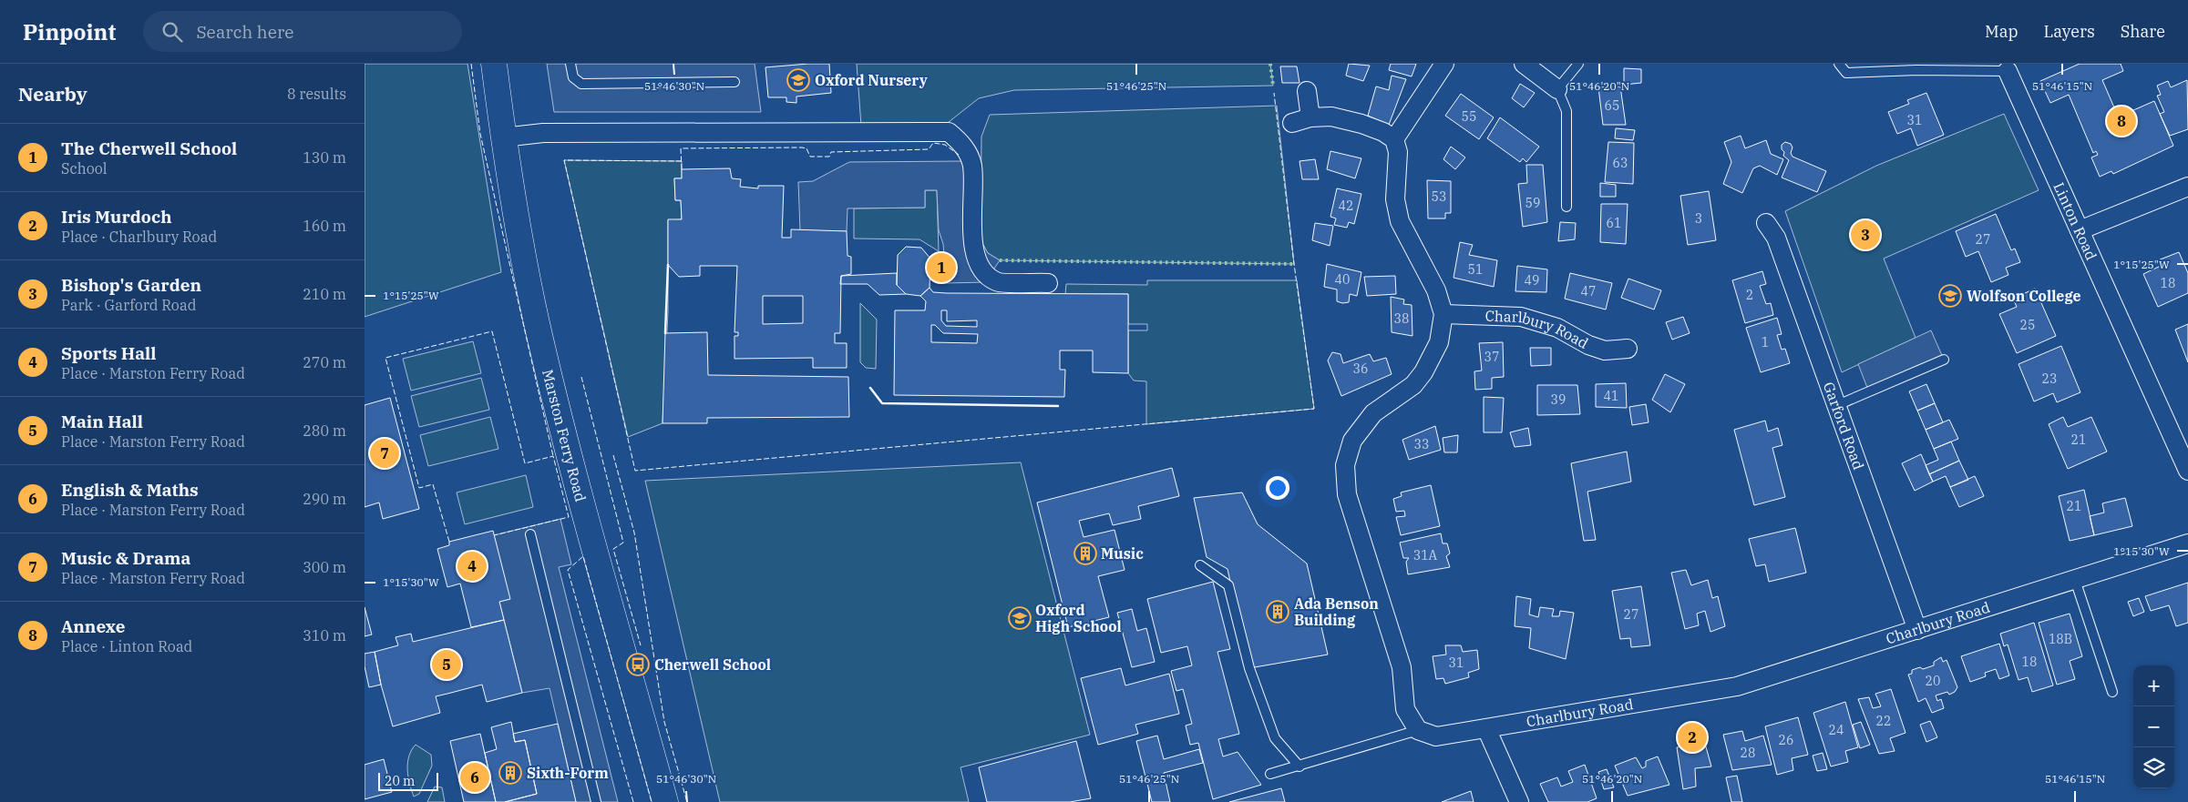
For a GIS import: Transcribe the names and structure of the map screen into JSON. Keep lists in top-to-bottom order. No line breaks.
{"streets":{"main road":["Marston Ferry Road"],"street":["Linton Road","Charlbury Road","Garford Road"]},"crossings":[["Charlbury Road","Garford Road"]],"places":{"school or university":["Oxford Nursery","Wolfson College","Oxford High School"],"building":["Music","Ada Benson Building","Sixth-Form"],"bus stop":["Cherwell School"]},"house_numbers":["65","55","31","63","53","59","42","3","61","27","51","40","49","18","47","2","38","25","1","37","36","23","41","39","21","33","21","31A","27","18B","18","31","20","22","24","26","28"],"scale_bar":"20 m","page":{"header":"Pinpoint","search":"Search here","nav":["Map","Layers","Share"],"heading":["Nearby","8 results"],"pins":["8","3","1","7","4","5","2","6"],"list":[{"mark":"1","name":"The Cherwell School","note":"School","value":"130 m"},{"mark":"2","name":"Iris Murdoch","note":"Place · Charlbury Road","value":"160 m"},{"mark":"3","name":"Bishop's Garden","note":"Park · Garford Road","value":"210 m"},{"mark":"4","name":"Sports Hall","note":"Place · Marston Ferry Road","value":"270 m"},{"mark":"5","name":"Main Hall","note":"Place · Marston Ferry Road","value":"280 m"},{"mark":"6","name":"English & Maths","note":"Place · Marston Ferry Road","value":"290 m"},{"mark":"7","name":"Music & Drama","note":"Place · Marston Ferry Road","value":"300 m"},{"mark":"8","name":"Annexe","note":"Place · Linton Road","value":"310 m"}],"map_buttons":["+","−"],"scale":"20 m"},"coordinates":["51°46'30\"N","51°46'25\"N","51°46'20\"N","51°46'15\"N","1°15'25\"W","1°15'30\"W"]}
